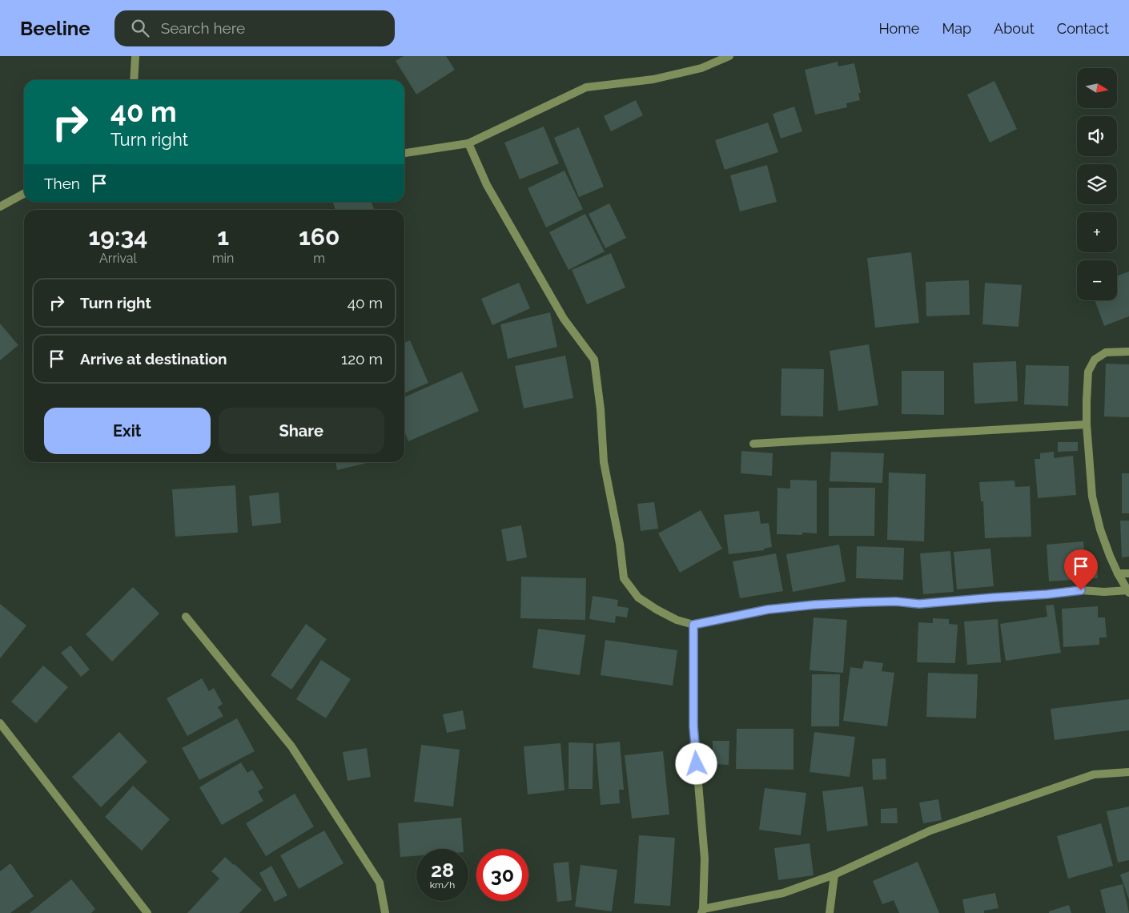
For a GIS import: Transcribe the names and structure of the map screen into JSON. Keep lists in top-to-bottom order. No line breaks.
{"north":"right","page":{"header":"Beeline","search":"Search here","nav":["Home","Map","About","Contact"],"map_buttons":["+","−"],"turn":["40 m","Turn right"],"then":"Then","eta":["19:34","Arrival","1","min","160","m"],"list":[{"name":"Turn right","value":"40 m"},{"name":"Arrive at destination","value":"120 m"}],"buttons":["Exit","Share"],"speed":"28 km/h","limit":"30"}}
